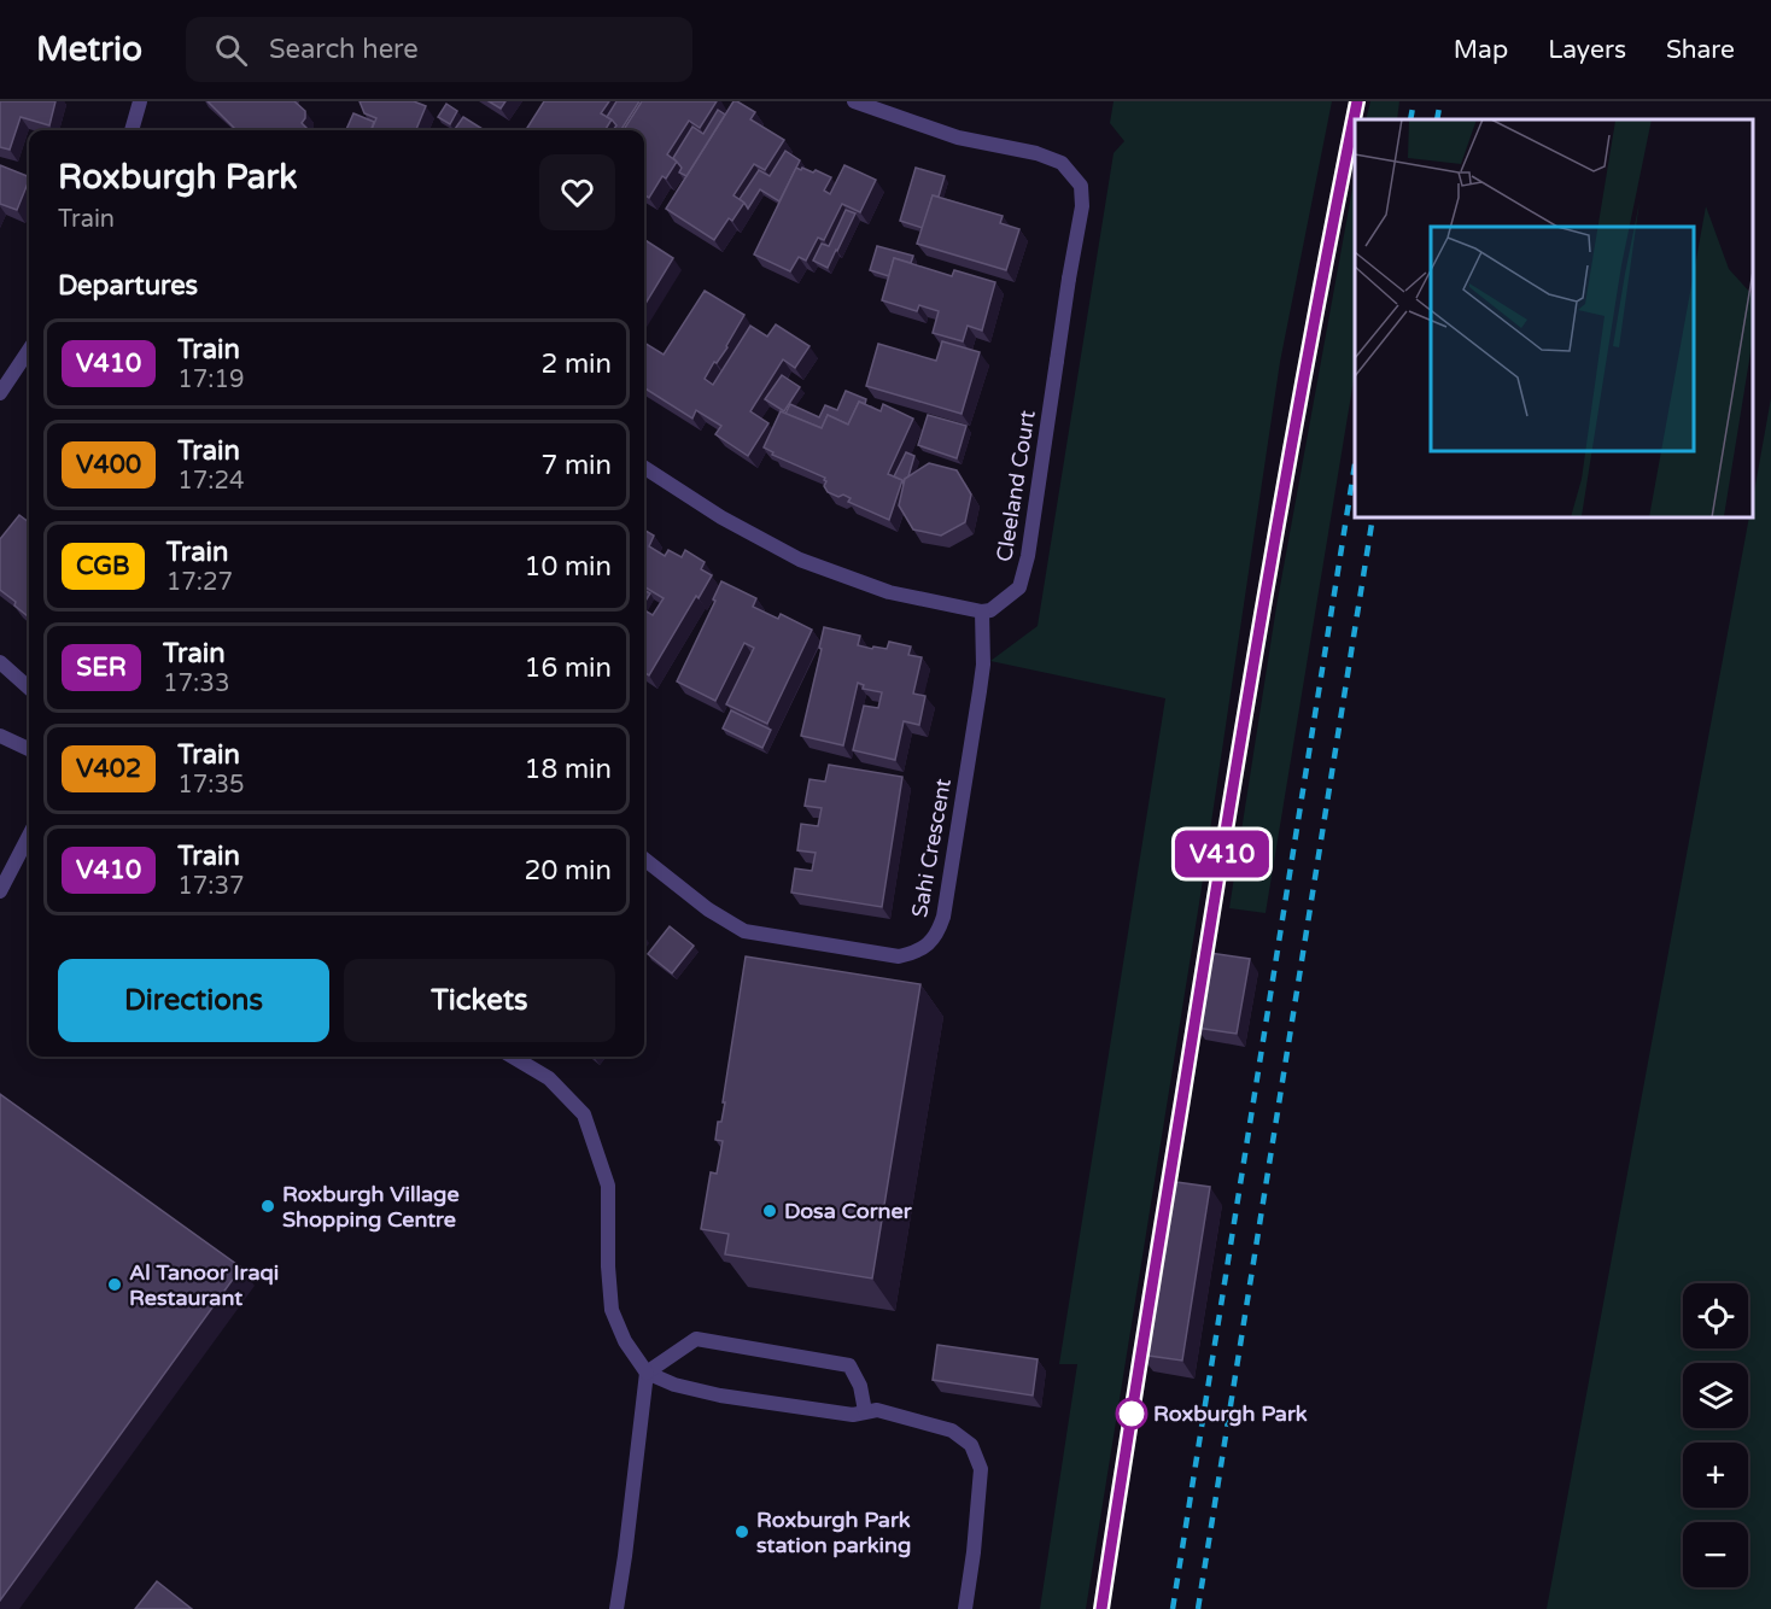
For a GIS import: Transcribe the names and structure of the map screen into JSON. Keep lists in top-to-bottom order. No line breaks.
{"streets":{"street":["Cleeland Court","Sahi Crescent"]},"crossings":[["Cleeland Court","Sahi Crescent"]],"places":["Roxburgh Village Shopping Centre","Dosa Corner","Al Tanoor Iraqi Restaurant","Roxburgh Park","Roxburgh Park station parking"],"page":{"header":"Metrio","search":"Search here","nav":["Map","Layers","Share"],"on_map":"V410","heading":[["Roxburgh Park","Train"],"Departures"],"list":[{"mark":"V410","name":"Train","note":"17:19","value":"2 min"},{"mark":"V400","name":"Train","note":"17:24","value":"7 min"},{"mark":"CGB","name":"Train","note":"17:27","value":"10 min"},{"mark":"SER","name":"Train","note":"17:33","value":"16 min"},{"mark":"V402","name":"Train","note":"17:35","value":"18 min"},{"mark":"V410","name":"Train","note":"17:37","value":"20 min"}],"buttons":["Directions","Tickets"],"map_buttons":["+","−"]}}
